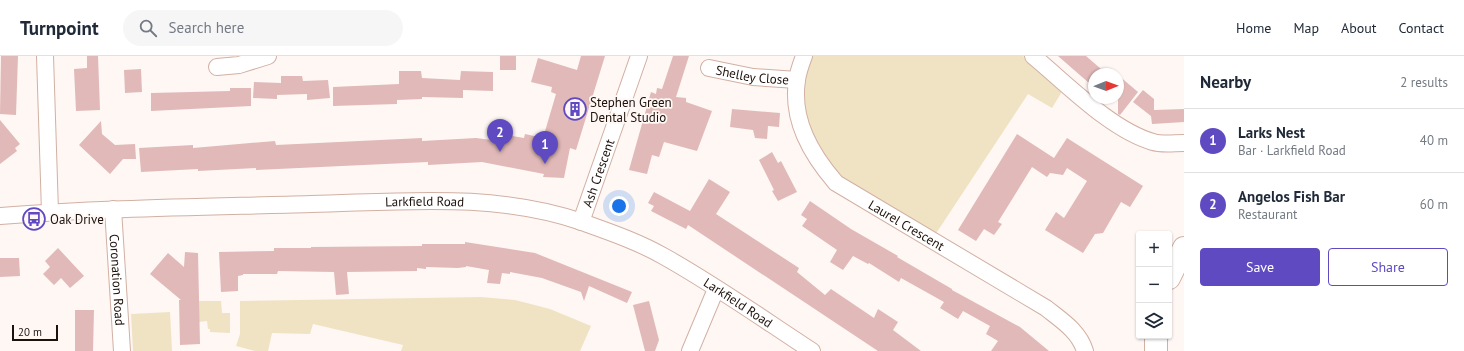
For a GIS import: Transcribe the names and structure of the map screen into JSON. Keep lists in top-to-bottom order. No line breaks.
{"streets":{"street":["Shelley Close","Ash Crescent","Larkfield Road","Laurel Crescent","Coronation Road"]},"crossings":[["Shelley Close","Laurel Crescent"],["Ash Crescent","Larkfield Road"],["Larkfield Road","Coronation Road"]],"places":{"building":["Stephen Green Dental Studio"],"bus stop":["Oak Drive"]},"scale_bar":"20 m","north":"right","page":{"header":"Turnpoint","search":"Search here","nav":["Home","Map","About","Contact"],"heading":["Nearby","2 results"],"list":[{"mark":"1","name":"Larks Nest","note":"Bar · Larkfield Road","value":"40 m"},{"mark":"2","name":"Angelos Fish Bar","note":"Restaurant","value":"60 m"}],"pins":["2","1"],"map_buttons":["+","−"],"buttons":["Save","Share"],"scale":"20 m"}}
